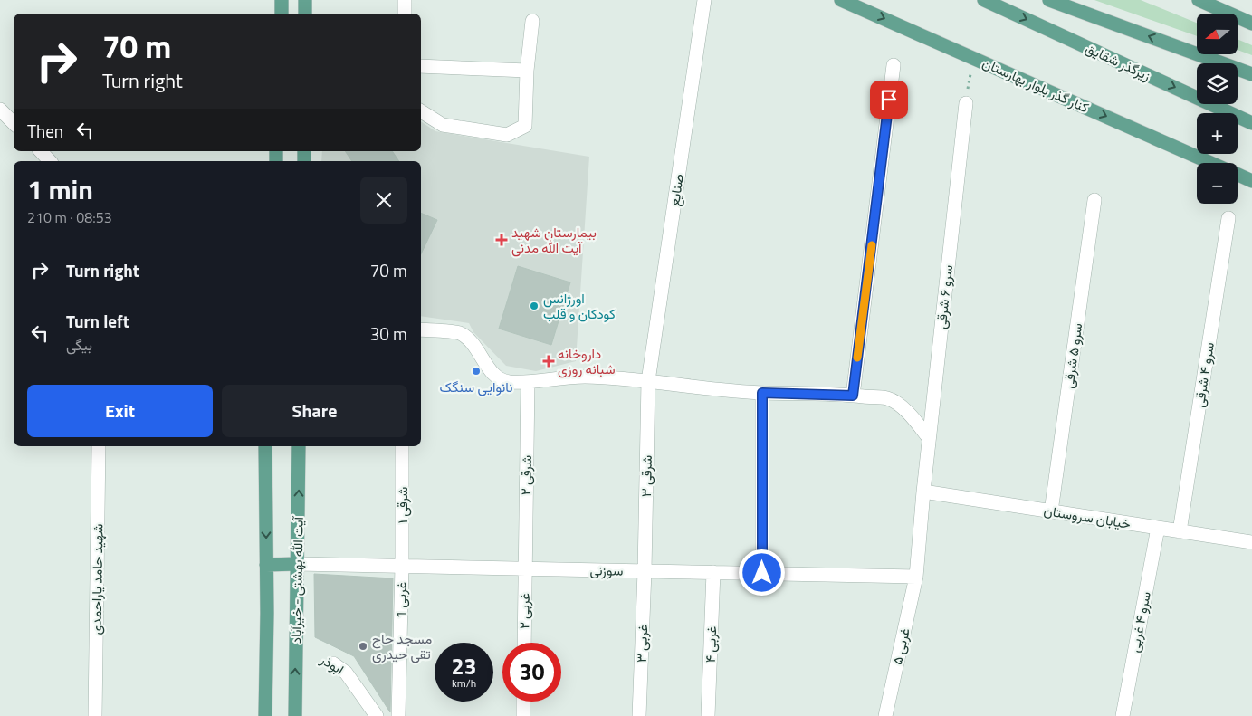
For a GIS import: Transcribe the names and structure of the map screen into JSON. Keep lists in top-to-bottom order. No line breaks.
{"streets":{"main road":["زیرگذر شقایق","کنار گذر بلوار بهارستان","آیت الله بهشتی - خیرآباد"],"street":["صنایع","سرو ۶ شرقی","سرو ۵ شرقی","سرو ۴ شرقی","شرقی ۲","شرقی ۳","شرقی ۱","خیابان سروستان","سوزنی","شهید حامد یاراحمدی","غربی 1","غربی ۲","سرو ۴ غربی","غربی ۳","غربی ۴","غربی ۵","ابوذر"]},"crossings":[["صنایع","شرقی ۳"],["سرو ۶ شرقی","خیابان سروستان"],["سرو ۶ شرقی","غربی ۵"],["سرو ۵ شرقی","خیابان سروستان"],["سرو ۴ شرقی","خیابان سروستان"],["شرقی ۲","سوزنی"],["شرقی ۲","غربی ۲"],["شرقی ۳","سوزنی"],["شرقی ۳","غربی ۳"],["شرقی ۱","سوزنی"],["شرقی ۱","غربی 1"],["خیابان سروستان","سرو ۴ غربی"],["خیابان سروستان","غربی ۵"],["سوزنی","آیت الله بهشتی - خیرآباد"],["سوزنی","غربی 1"],["سوزنی","غربی ۲"],["سوزنی","غربی ۳"],["سوزنی","غربی ۴"],["سوزنی","غربی ۵"]],"places":{"health":["بیمارستان شهید آیت الله مدنی","داروخانه شبانه روزی"],"other":["اورژانس کودکان و قلب","نانوایی سنگک","مسجد حاج تقی حیدری"]},"north":"left","page":{"map_buttons":["+","−"],"turn":["70 m","Turn right"],"then":"Then","heading":["1 min","210 m · 08:53"],"list":[{"name":"Turn right","value":"70 m"},{"name":"Turn left","note":"بیگی","value":"30 m"}],"buttons":["Exit","Share"],"speed":"23 km/h","limit":"30"}}
